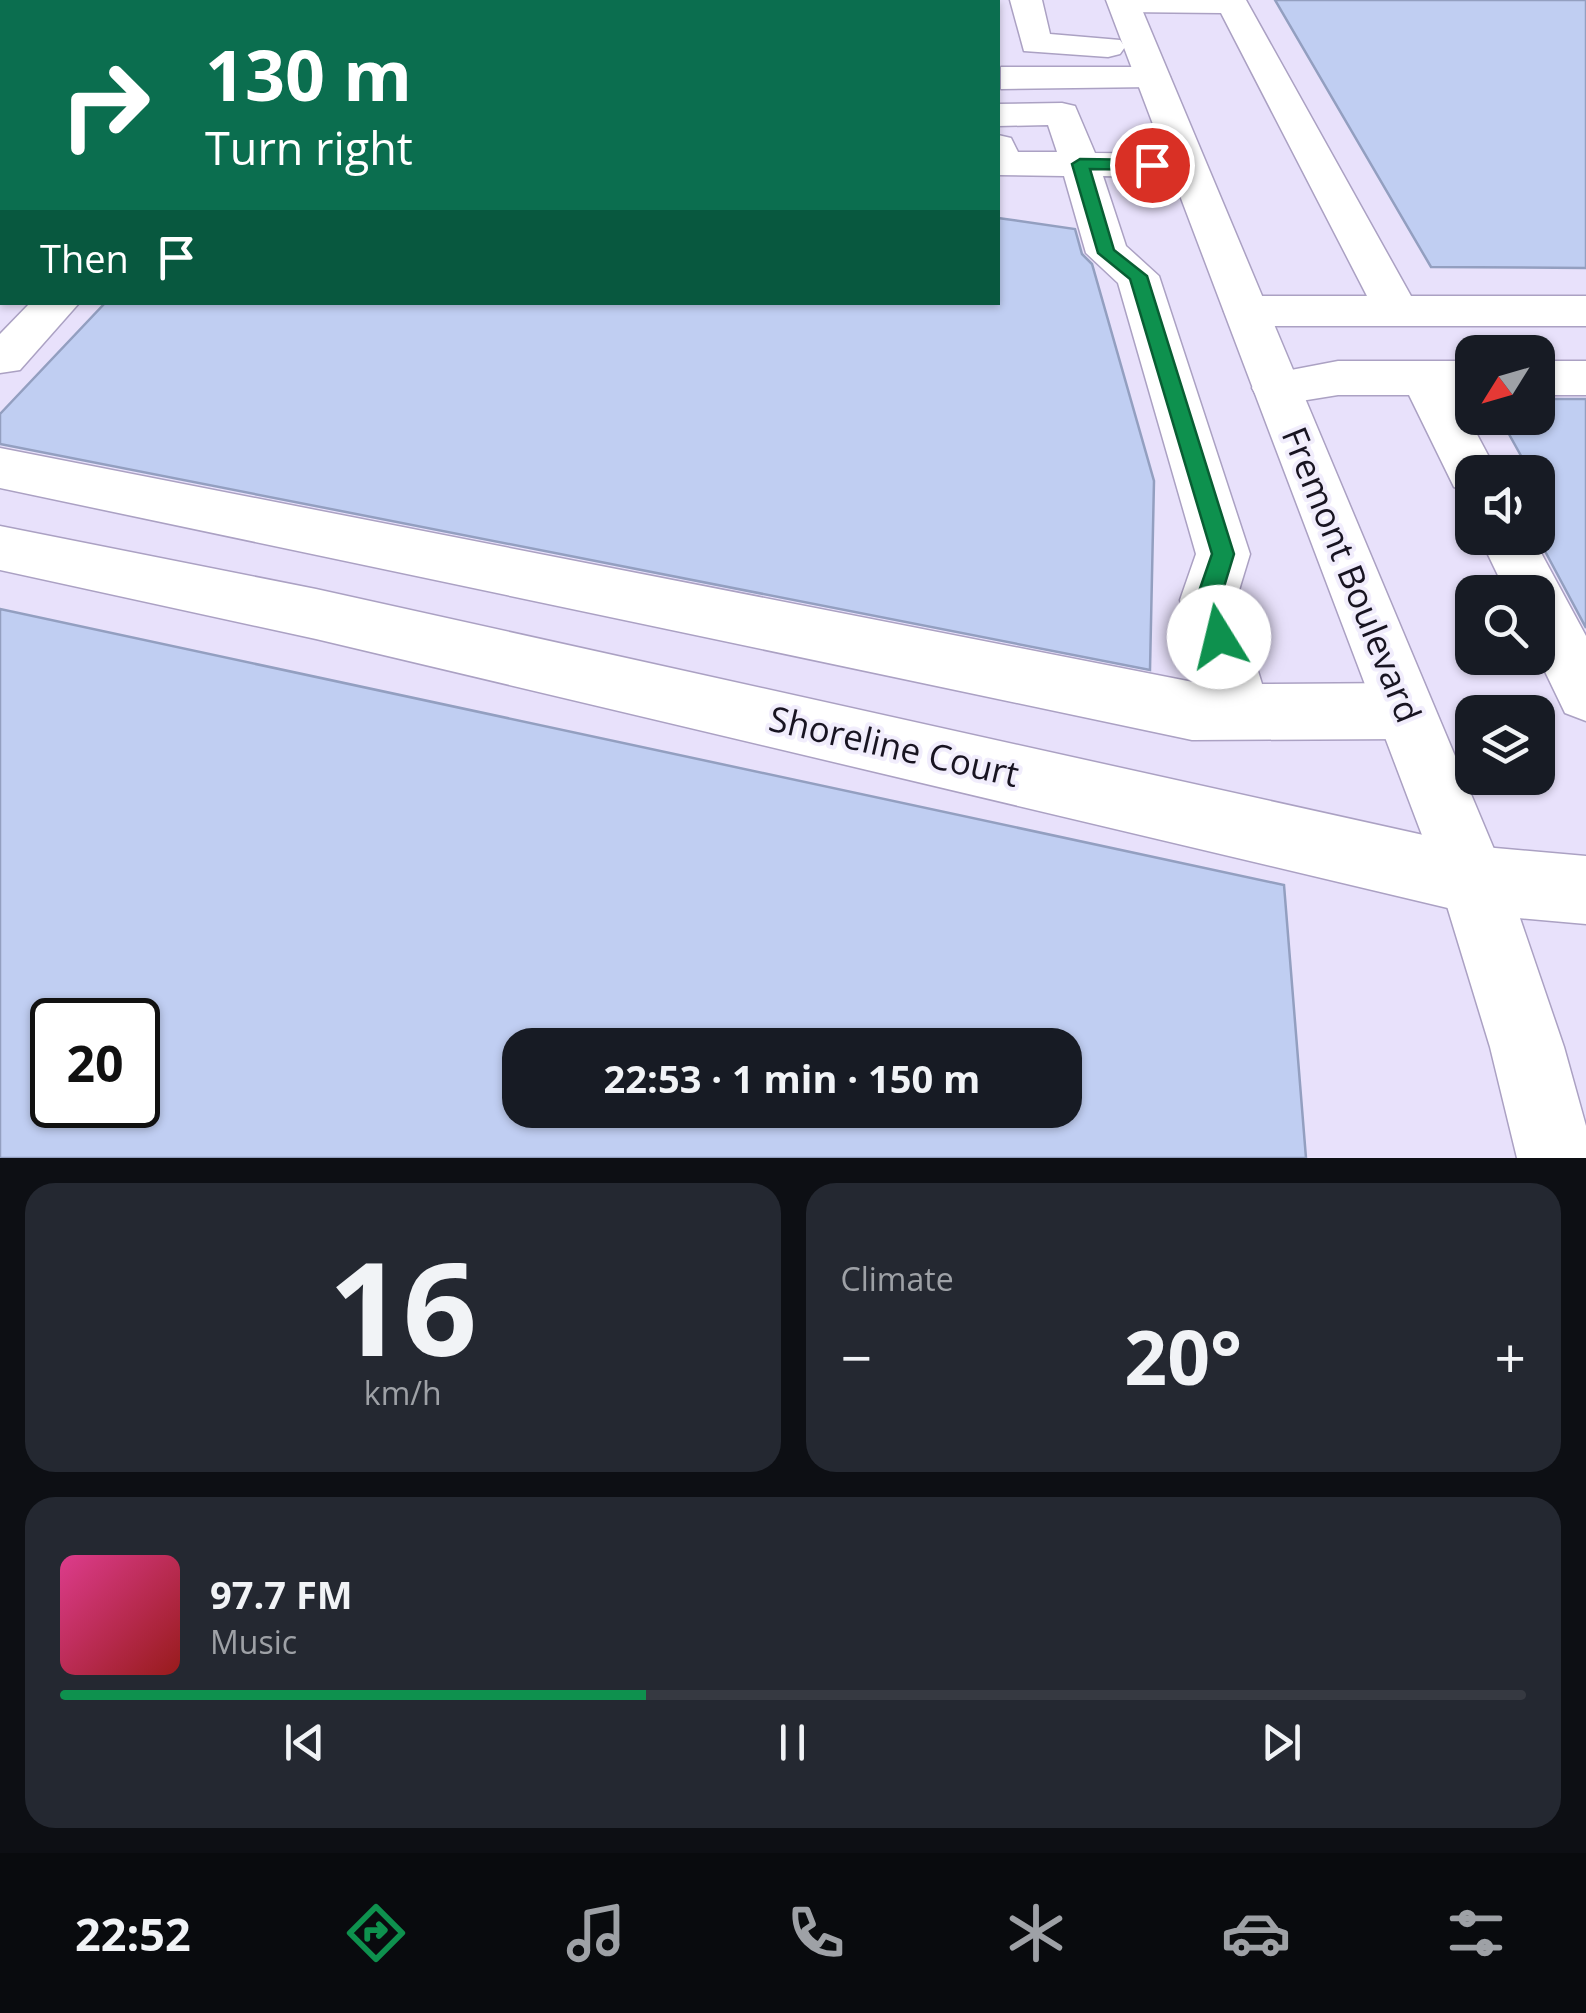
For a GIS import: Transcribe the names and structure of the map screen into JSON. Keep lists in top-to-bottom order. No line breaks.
{"streets":{"main road":["Fremont Boulevard","Shoreline Court"]},"crossings":[["Fremont Boulevard","Shoreline Court"]],"north":"bottom left","page":{"turn":["130 m","Turn right"],"then":"Then","limit":"20","trip":"22:53 · 1 min · 150 m","tile":[["16","km/h"],"Climate"],"heat":["−","20°","+"],"song":["97.7 FM","Music"],"tabs":"22:52"}}
